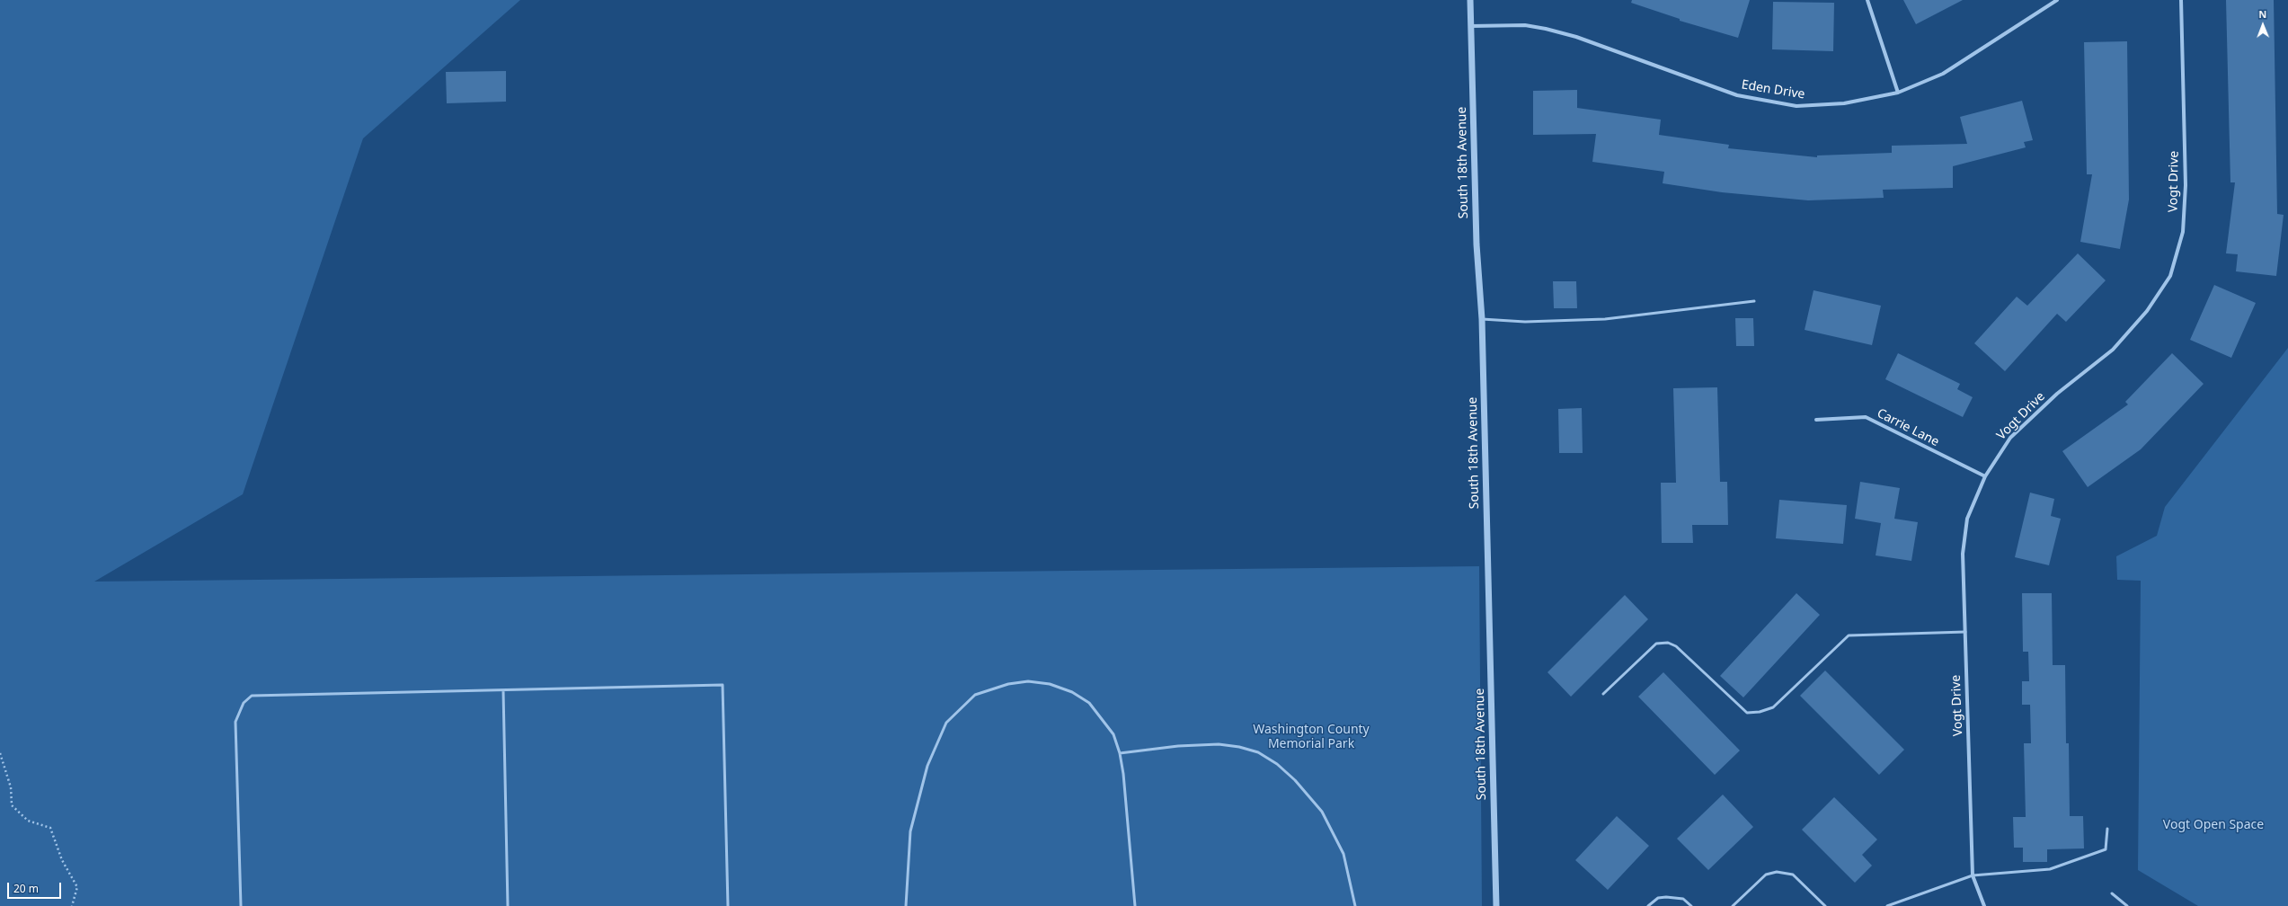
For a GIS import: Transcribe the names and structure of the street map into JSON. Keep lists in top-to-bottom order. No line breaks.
{"streets":{"street":["Eden Drive","South 18th Avenue","Vogt Drive","Carrie Lane"]},"crossings":[["Eden Drive","South 18th Avenue"],["Vogt Drive","Carrie Lane"]],"parks":["Washington County Memorial Park","Vogt Open Space"],"scale_bar":"20 m","north":"top"}
